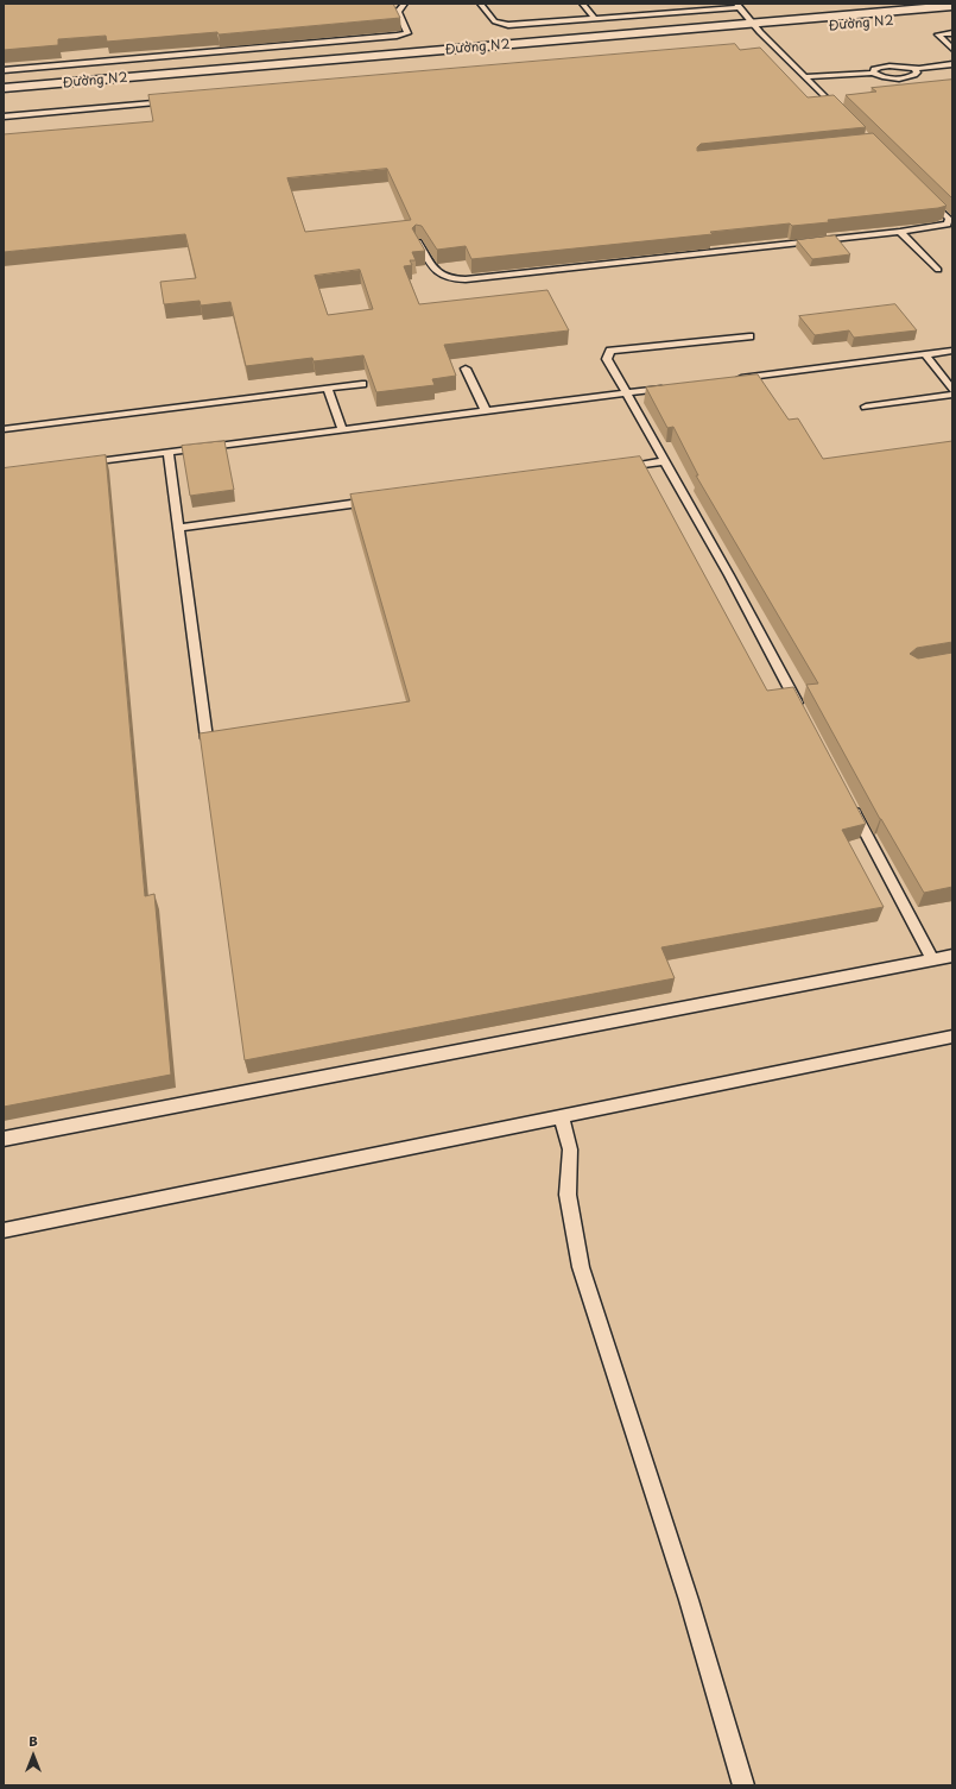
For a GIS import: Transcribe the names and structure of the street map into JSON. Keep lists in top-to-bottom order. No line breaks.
{"streets":{"street":["Đường N2"]},"north":"top"}
